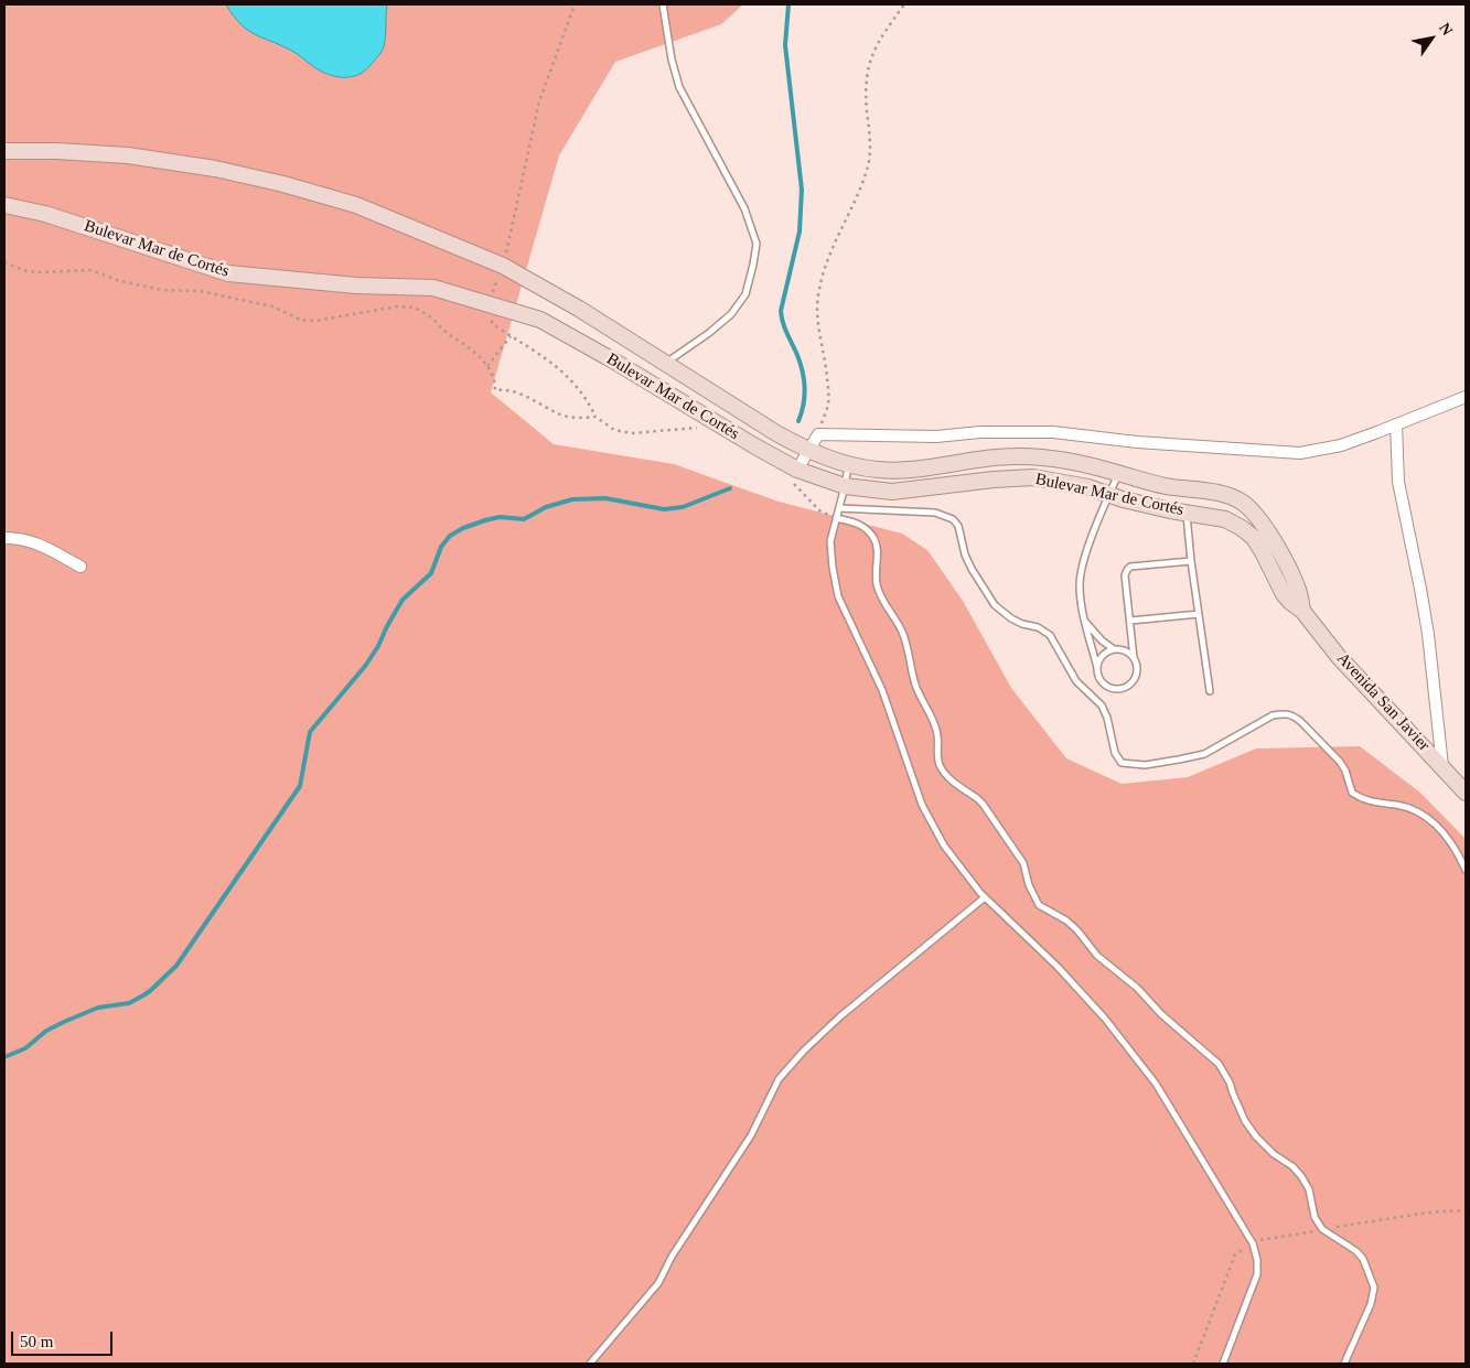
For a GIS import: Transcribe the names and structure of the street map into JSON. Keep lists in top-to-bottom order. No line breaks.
{"streets":{"street":["Bulevar Mar de Cortés","Avenida San Javier"]},"crossings":[["Bulevar Mar de Cortés","Avenida San Javier"]],"scale_bar":"50 m","north":"top right"}
